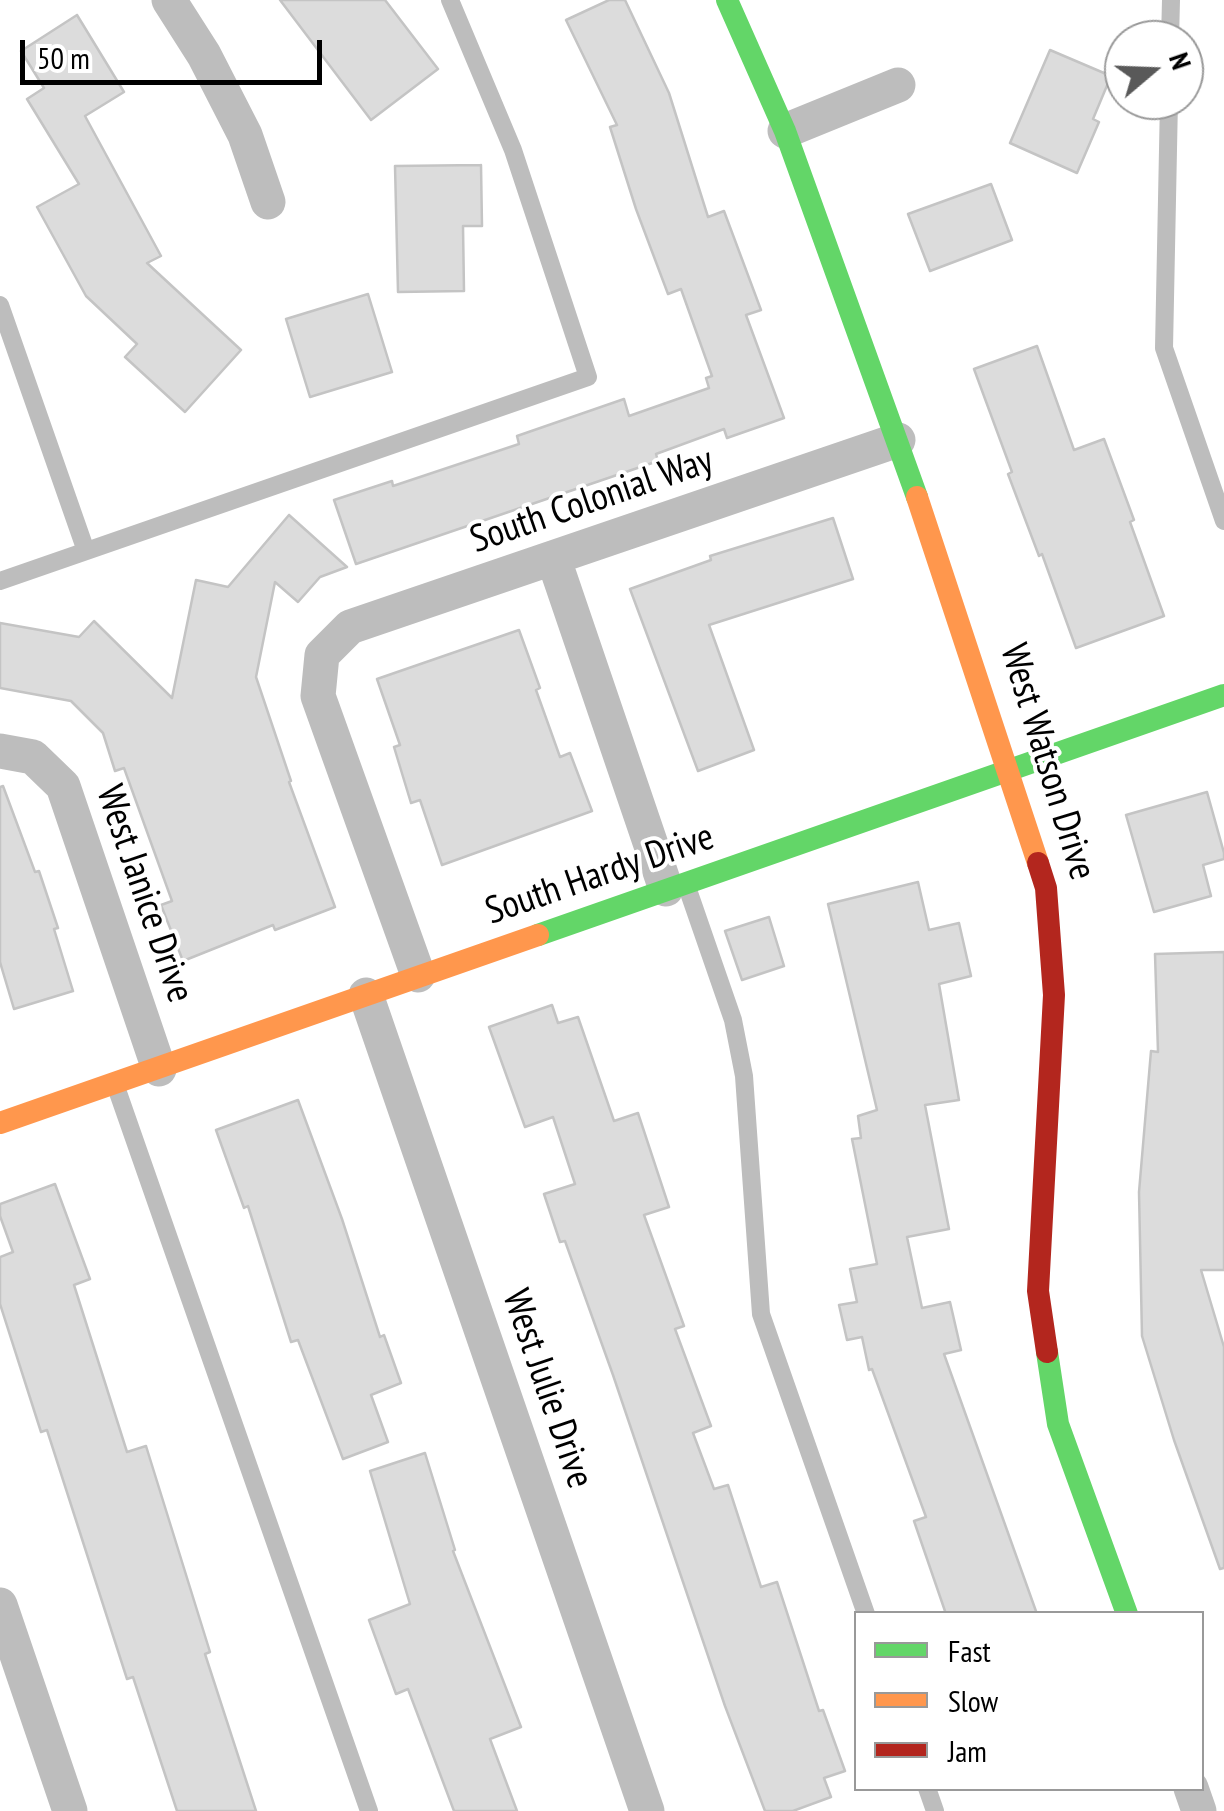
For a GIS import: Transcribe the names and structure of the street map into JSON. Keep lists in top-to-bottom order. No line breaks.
{"streets":{"street":["South Colonial Way","West Watson Drive","South Hardy Drive","West Janice Drive","West Julie Drive"]},"crossings":[["South Colonial Way","West Watson Drive"],["South Colonial Way","South Hardy Drive"],["West Watson Drive","South Hardy Drive"],["South Hardy Drive","West Janice Drive"],["South Hardy Drive","West Julie Drive"]],"legend":["Fast","Slow","Jam"],"scale_bar":"50 m","north":"right"}
